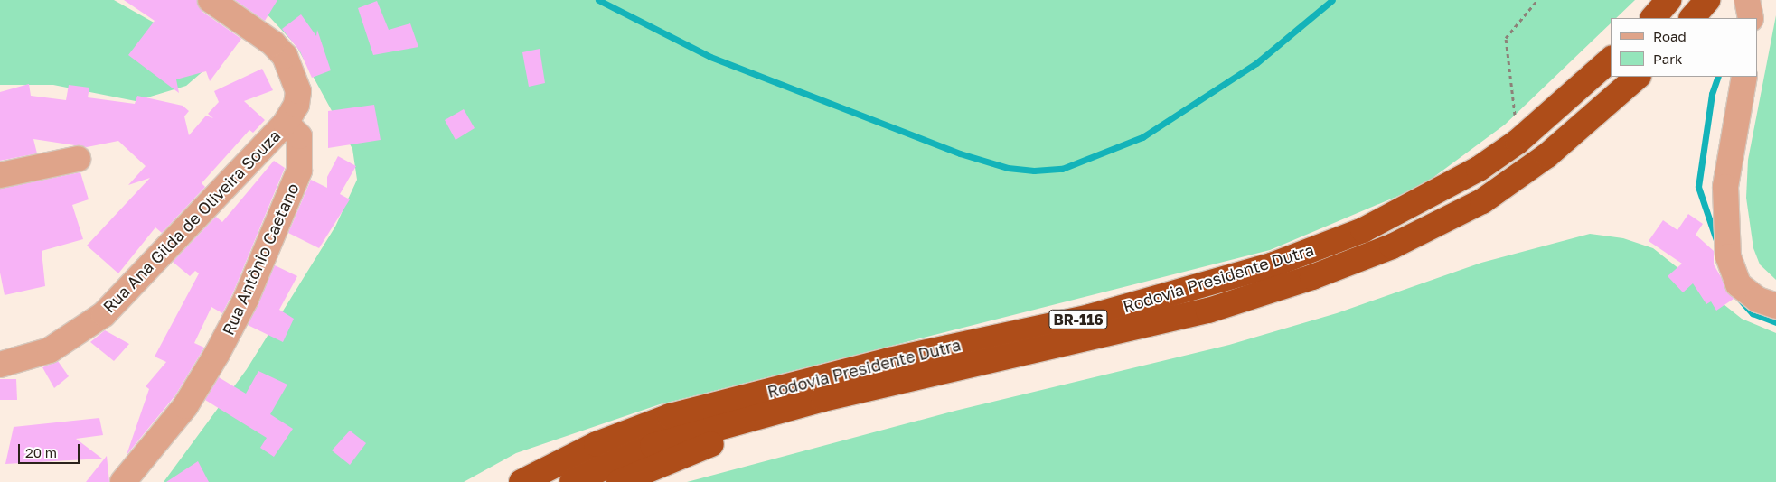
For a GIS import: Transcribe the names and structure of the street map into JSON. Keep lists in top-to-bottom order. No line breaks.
{"streets":{"highway":["Rodovia Presidente Dutra","BR-116"],"street":["Rua Ana Gilda de Oliveira Souza","Rua Antônio Caetano"]},"crossings":[["Rua Ana Gilda de Oliveira Souza","Rua Antônio Caetano"]],"legend":["Road","Park"],"scale_bar":"20 m"}
